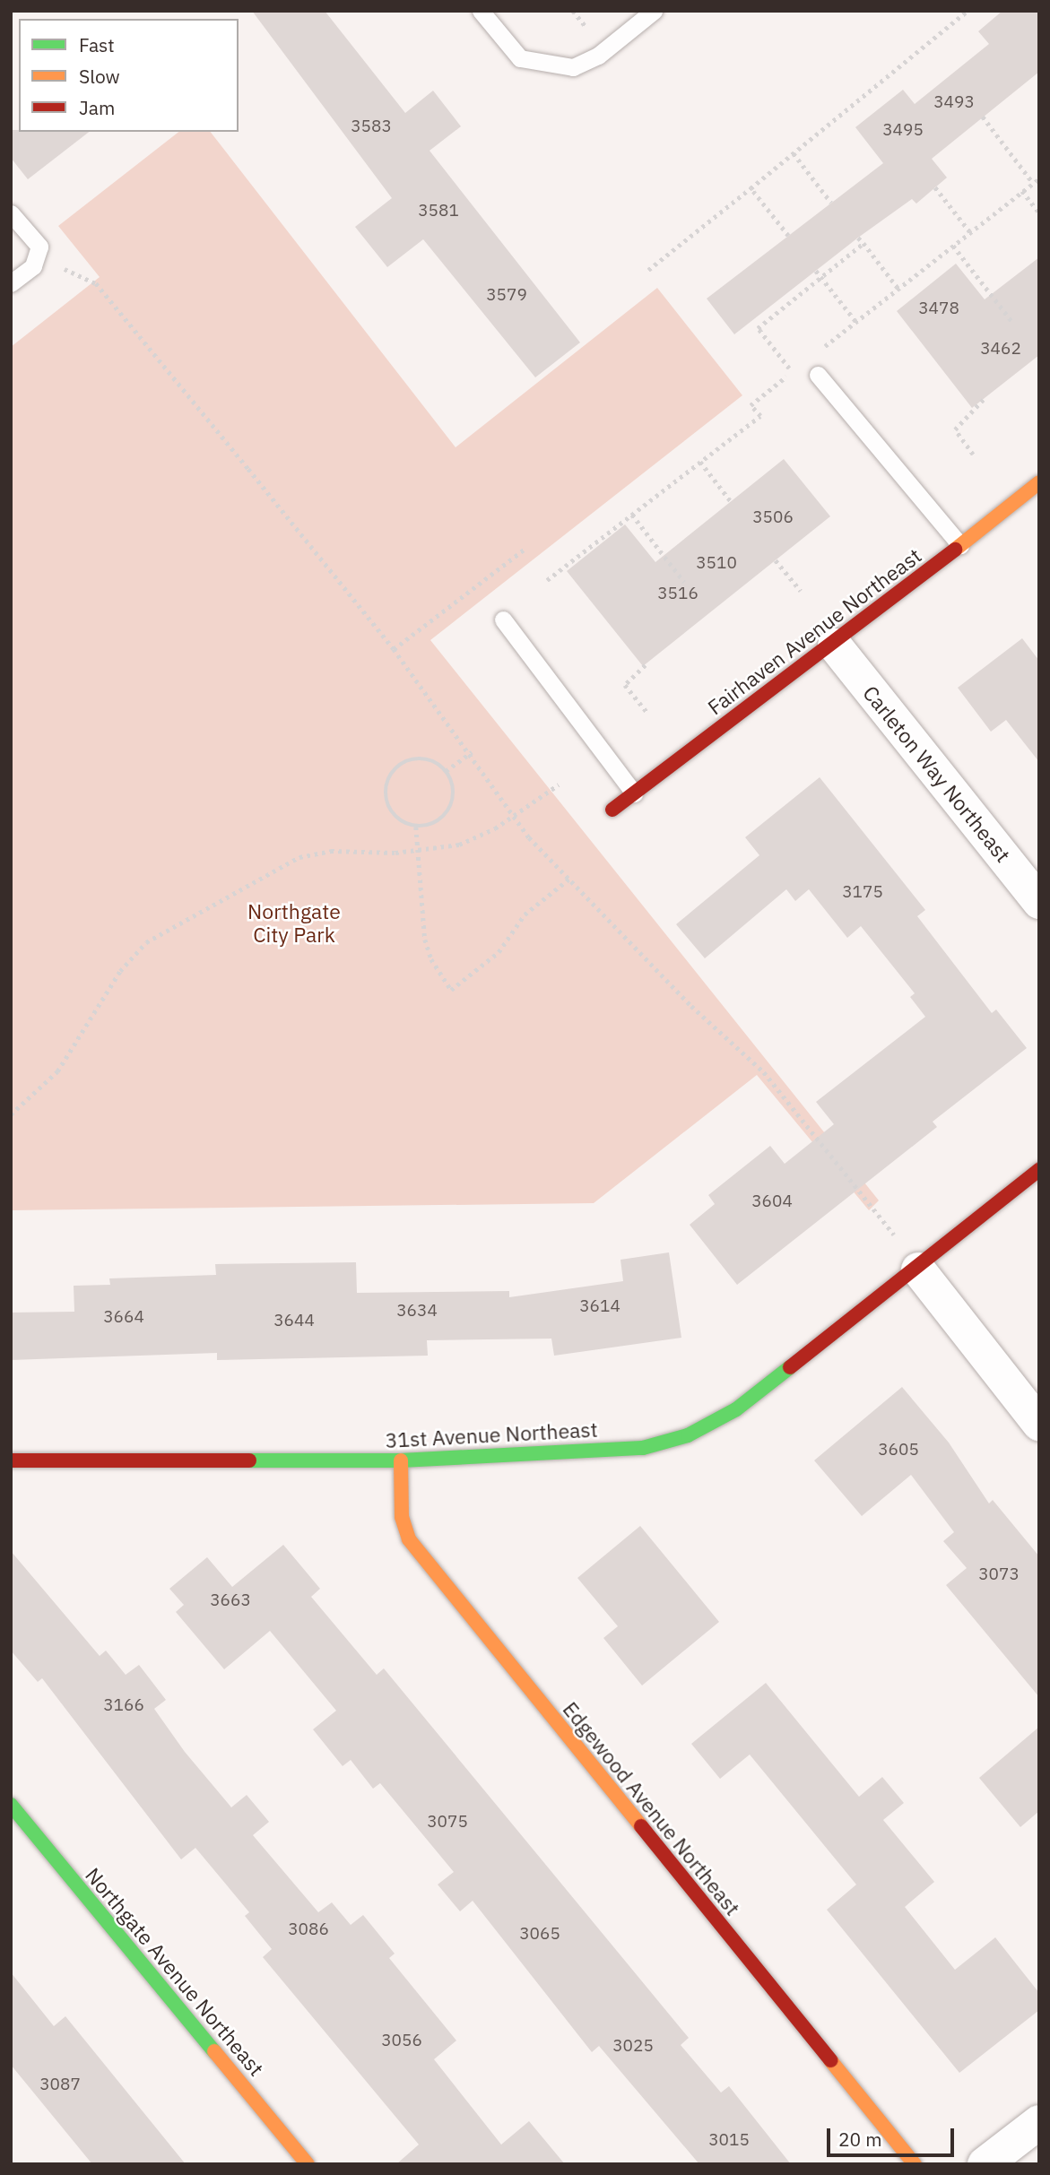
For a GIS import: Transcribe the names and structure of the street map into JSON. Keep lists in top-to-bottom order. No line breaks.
{"streets":{"street":["Fairhaven Avenue Northeast","Carleton Way Northeast","31st Avenue Northeast","Edgewood Avenue Northeast","Northgate Avenue Northeast"]},"crossings":[["Fairhaven Avenue Northeast","Carleton Way Northeast"],["31st Avenue Northeast","Edgewood Avenue Northeast"]],"parks":["Northgate City Park"],"house_numbers":["3493","3583","3495","3581","3579","3478","3462","3506","3510","3516","3175","3604","3614","3634","3664","3644","3605","3073","3663","3166","3075","3086","3065","3056","3025","3087","3015"],"legend":["Fast","Slow","Jam"],"scale_bar":"20 m"}
